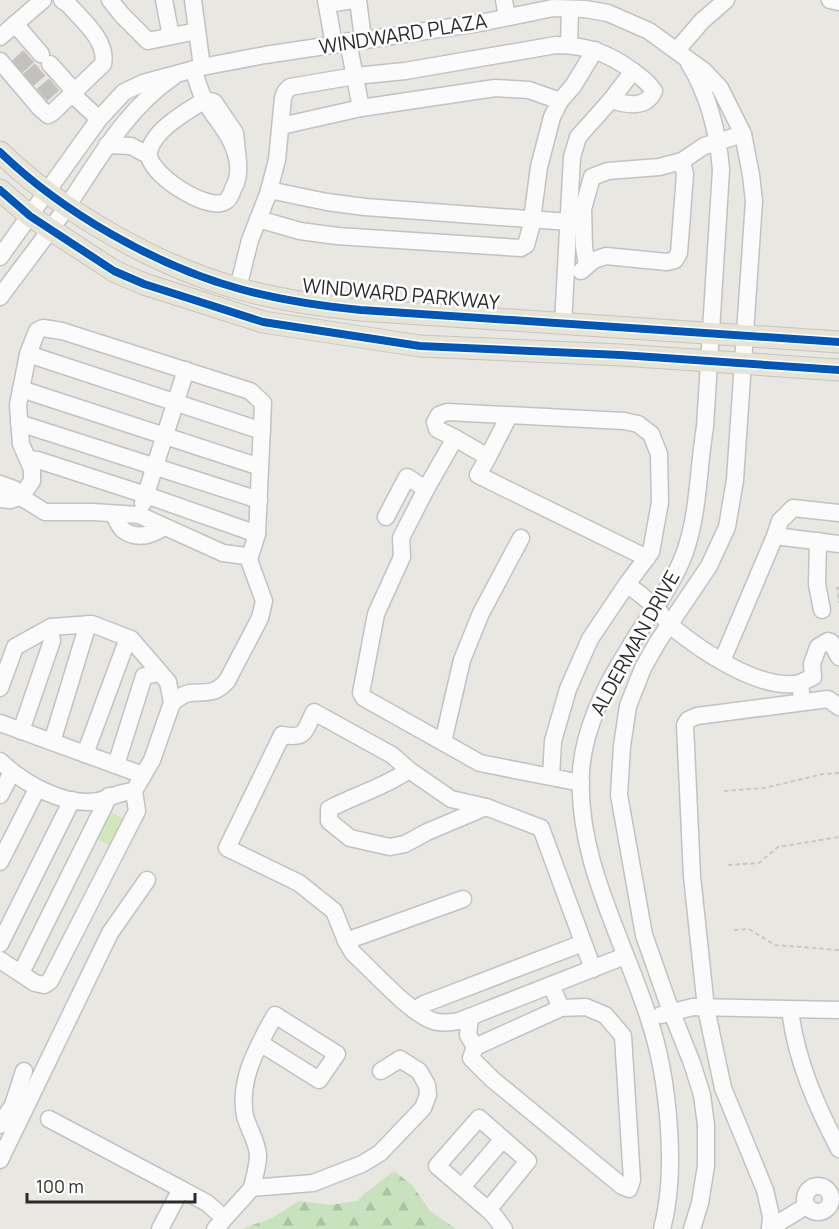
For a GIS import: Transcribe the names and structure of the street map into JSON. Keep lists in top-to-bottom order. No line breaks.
{"streets":{"main road":["WINDWARD PARKWAY"],"street":["WINDWARD PLAZA","ALDERMAN DRIVE"]},"crossings":[["WINDWARD PLAZA","WINDWARD PARKWAY"],["WINDWARD PLAZA","ALDERMAN DRIVE"],["WINDWARD PARKWAY","ALDERMAN DRIVE"]],"scale_bar":"100 m"}
